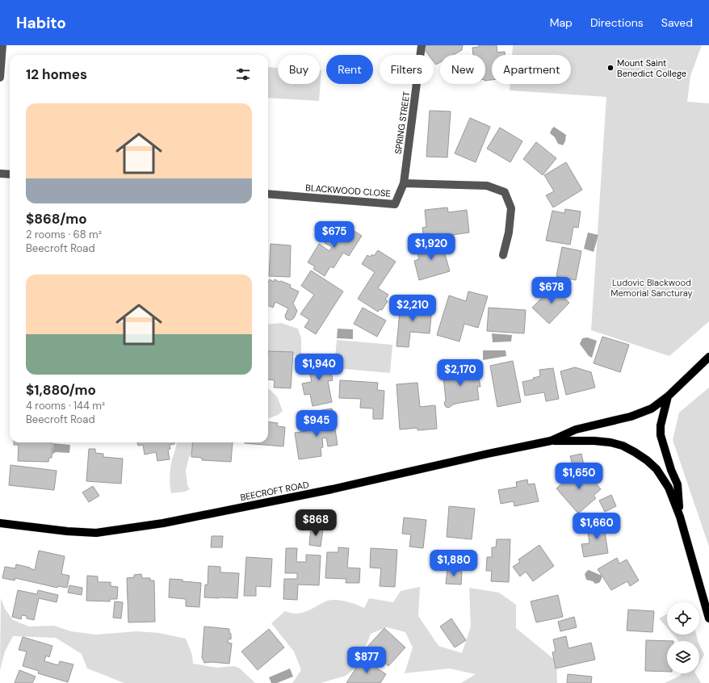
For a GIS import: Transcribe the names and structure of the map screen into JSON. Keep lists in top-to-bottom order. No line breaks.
{"streets":{"main road":["BEECROFT ROAD"],"street":["SPRING STREET","BLACKWOOD CLOSE"]},"crossings":[["SPRING STREET","BLACKWOOD CLOSE"]],"parks":["Ludovic Blackwood Memorial Sancturay"],"places":["Mount Saint Benedict College"],"page":{"header":"Habito","nav":["Map","Directions","Saved"],"chip":["Buy","Rent","Filters","New","Apartment"],"heading":"12 homes","list":[{"name":"$868/mo","note":"2 rooms · 68 m² · Beecroft Road"},{"name":"$1,880/mo","note":"4 rooms · 144 m² · Beecroft Road"}],"price":["$675","$1,920","$678","$2,210","$1,940","$2,170","$945","$1,650","$868","$1,660","$1,880","$877"]}}
